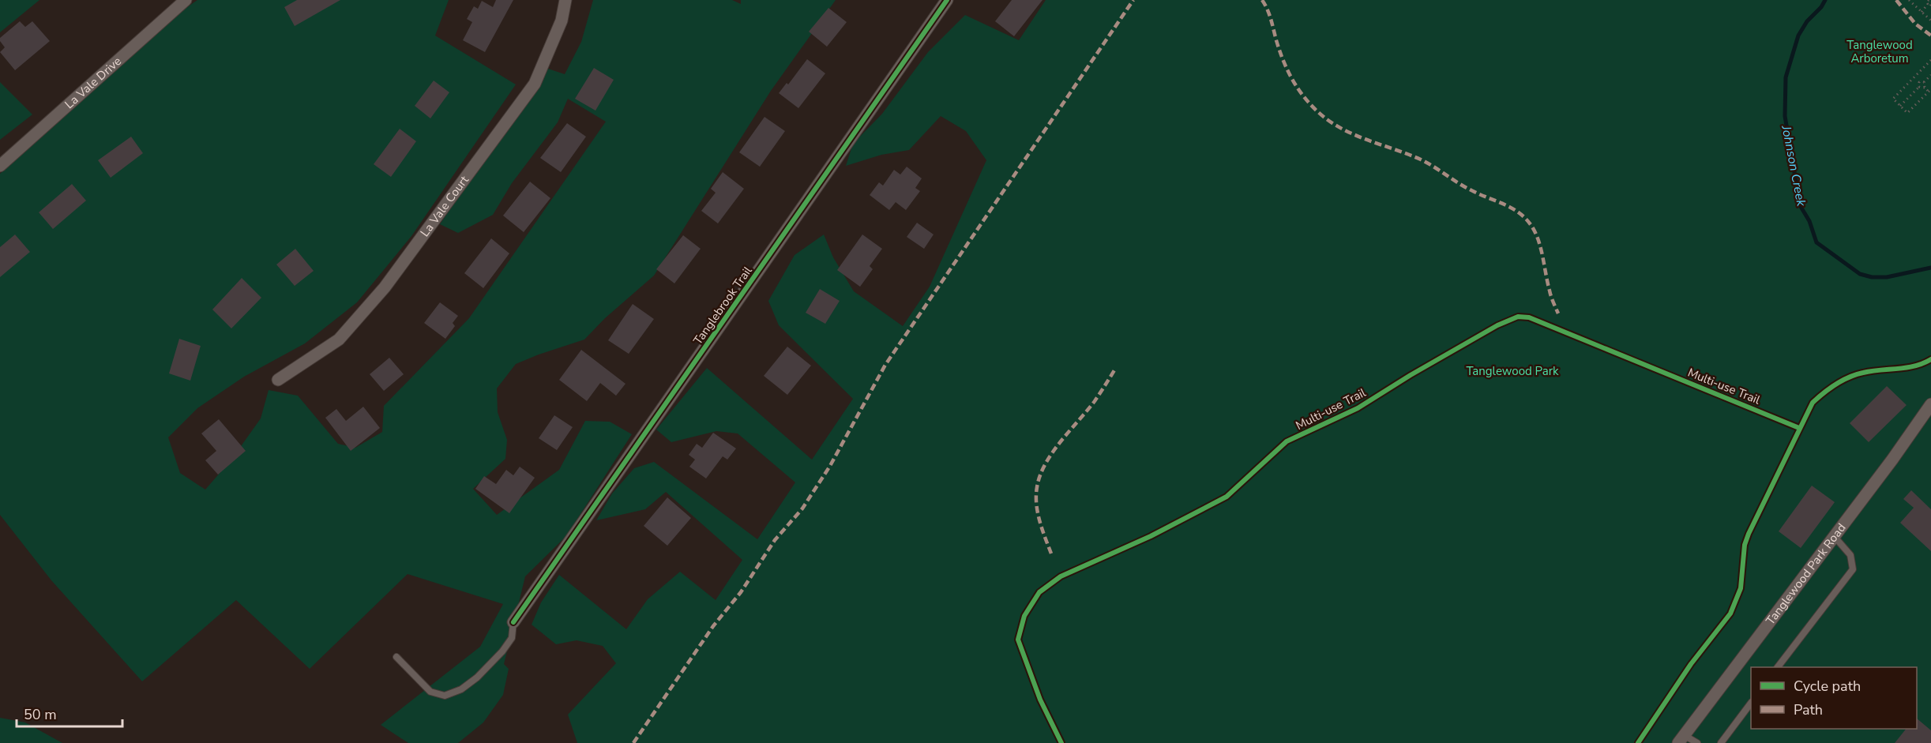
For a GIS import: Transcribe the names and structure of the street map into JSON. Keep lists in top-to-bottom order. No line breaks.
{"streets":{"street":["La Vale Drive","La Vale Court","Tanglebrook Trail","Tanglewood Park Road"],"cycle path":["Multi-use Trail"]},"water":["Johnson Creek"],"parks":["Tanglewood Arboretum","Tanglewood Park"],"legend":["Cycle path","Path"],"scale_bar":"50 m"}
